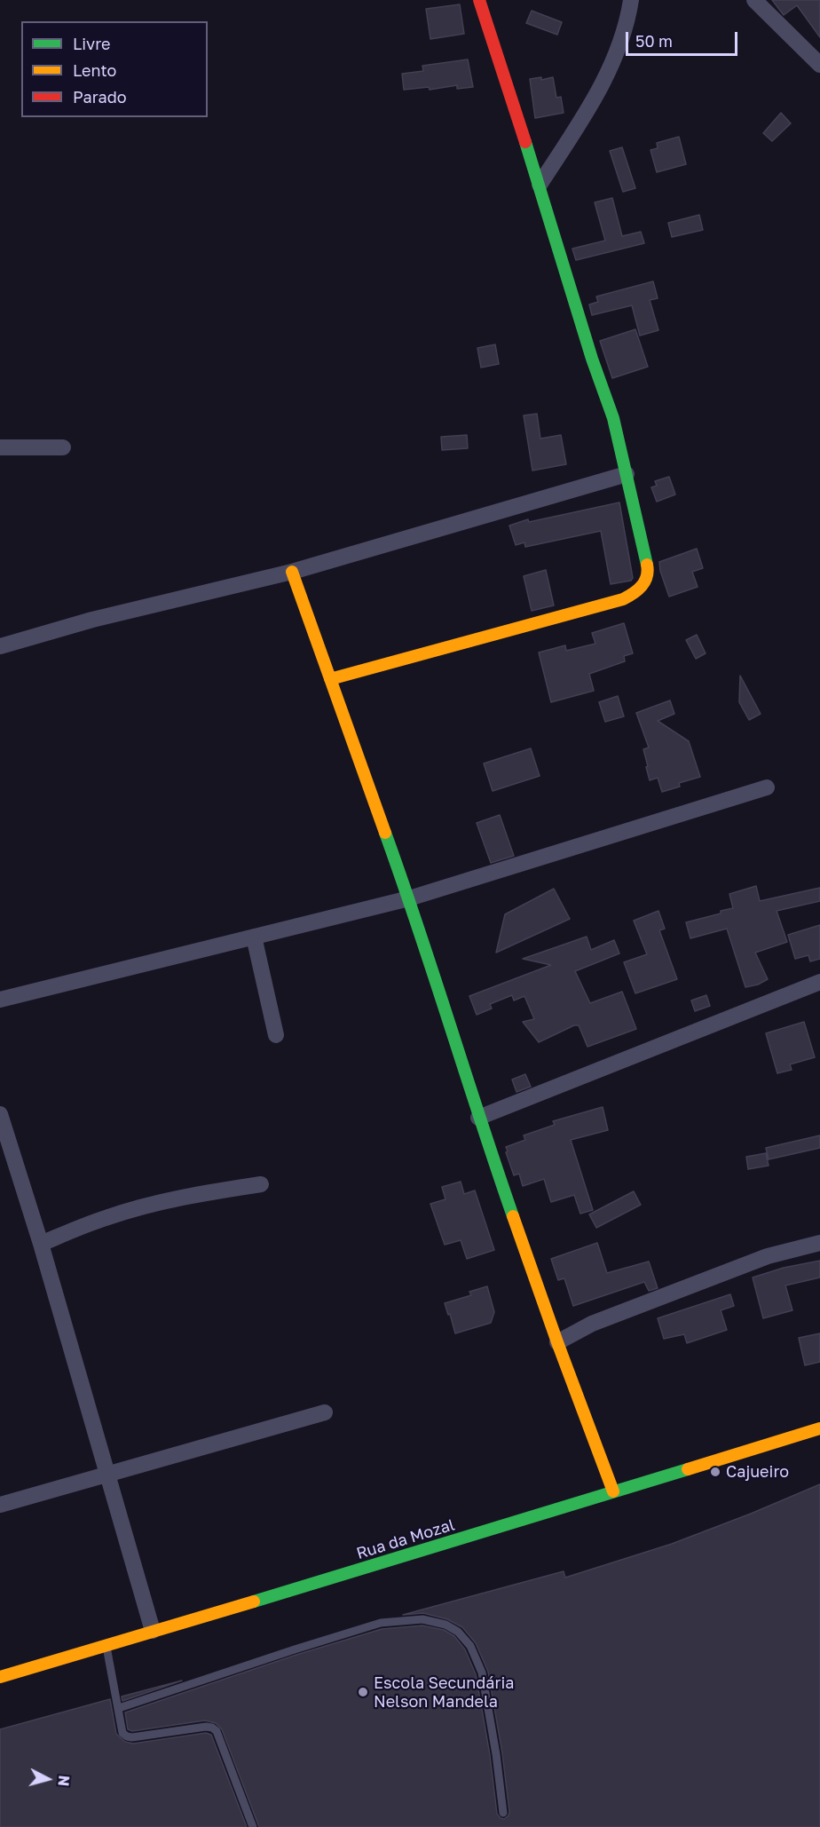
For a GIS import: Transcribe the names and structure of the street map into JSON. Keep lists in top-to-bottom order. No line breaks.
{"streets":{"street":["Rua da Mozal"]},"places":["Cajueiro","Escola Secundária Nelson Mandela"],"legend":["Livre","Lento","Parado"],"scale_bar":"50 m","north":"right"}
